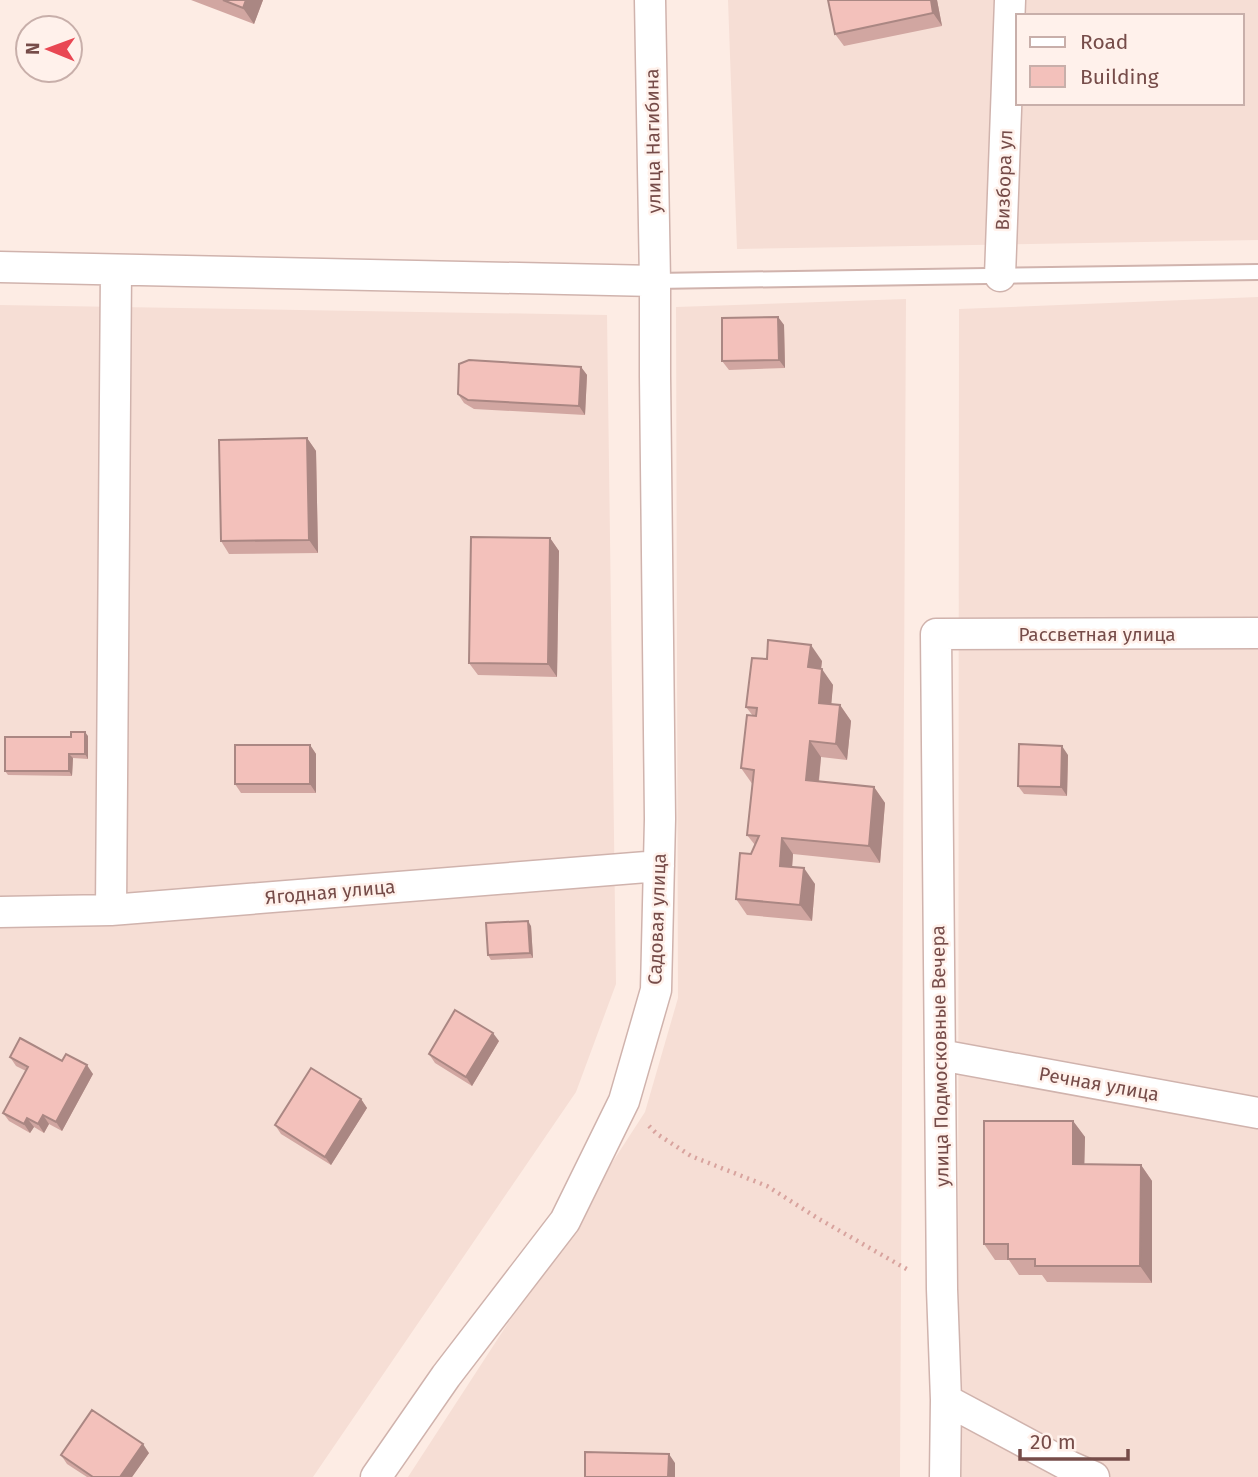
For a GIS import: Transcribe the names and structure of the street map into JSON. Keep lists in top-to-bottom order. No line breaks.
{"streets":{"street":["улица Нагибина","Визбора ул","Рассветная улица","Ягодная улица","Садовая улица","улица Подмосковные Вечера","Речная улица"]},"crossings":[["улица Нагибина","Садовая улица"],["Рассветная улица","улица Подмосковные Вечера"],["Ягодная улица","Садовая улица"],["улица Подмосковные Вечера","Речная улица"]],"legend":["Road","Building"],"scale_bar":"20 m","north":"left"}
